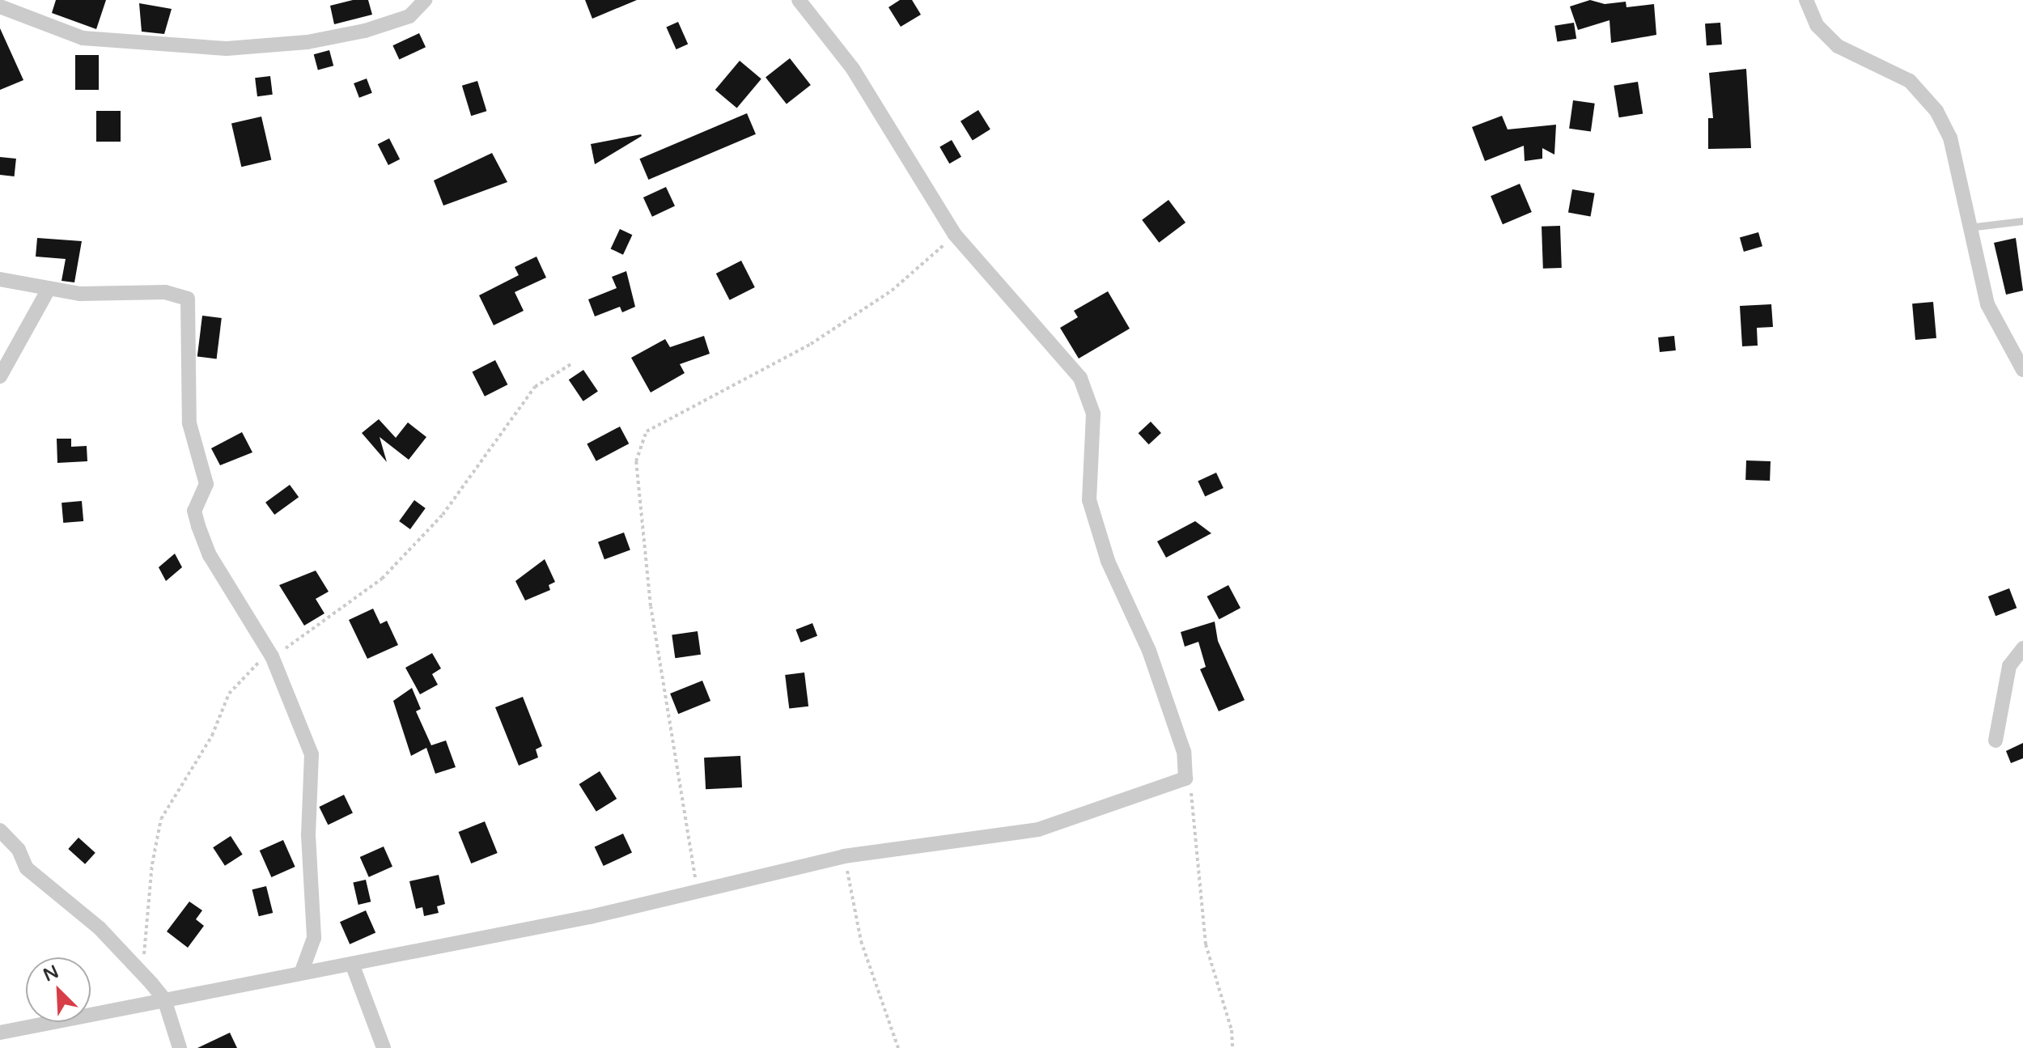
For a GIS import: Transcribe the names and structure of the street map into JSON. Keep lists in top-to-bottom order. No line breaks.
{"north":"top left"}
